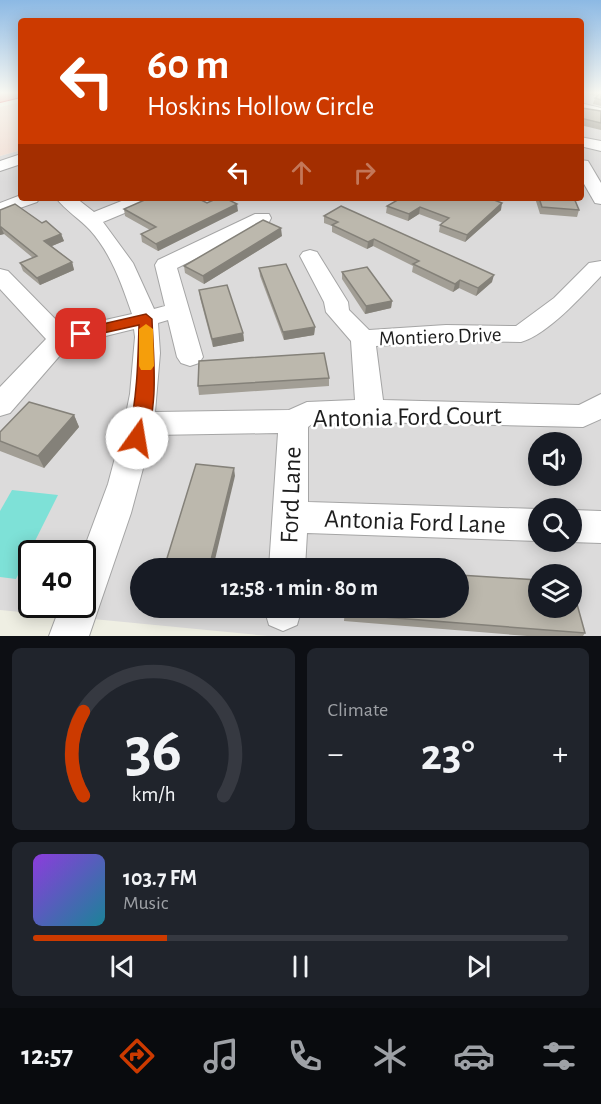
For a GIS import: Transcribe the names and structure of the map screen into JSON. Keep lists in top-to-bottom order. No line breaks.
{"streets":{"street":["Montiero Drive","Antonia Ford Court","Ford Lane","Antonia Ford Lane"]},"crossings":[["Antonia Ford Court","Ford Lane"],["Ford Lane","Antonia Ford Lane"]],"page":{"turn":["60 m","Hoskins Hollow Circle"],"limit":"40","trip":"12:58 · 1 min · 80 m","tile":"Climate","heat":["−","23°","+"],"song":["103.7 FM","Music"],"tabs":"12:57","gauge":["36","km/h"]}}
